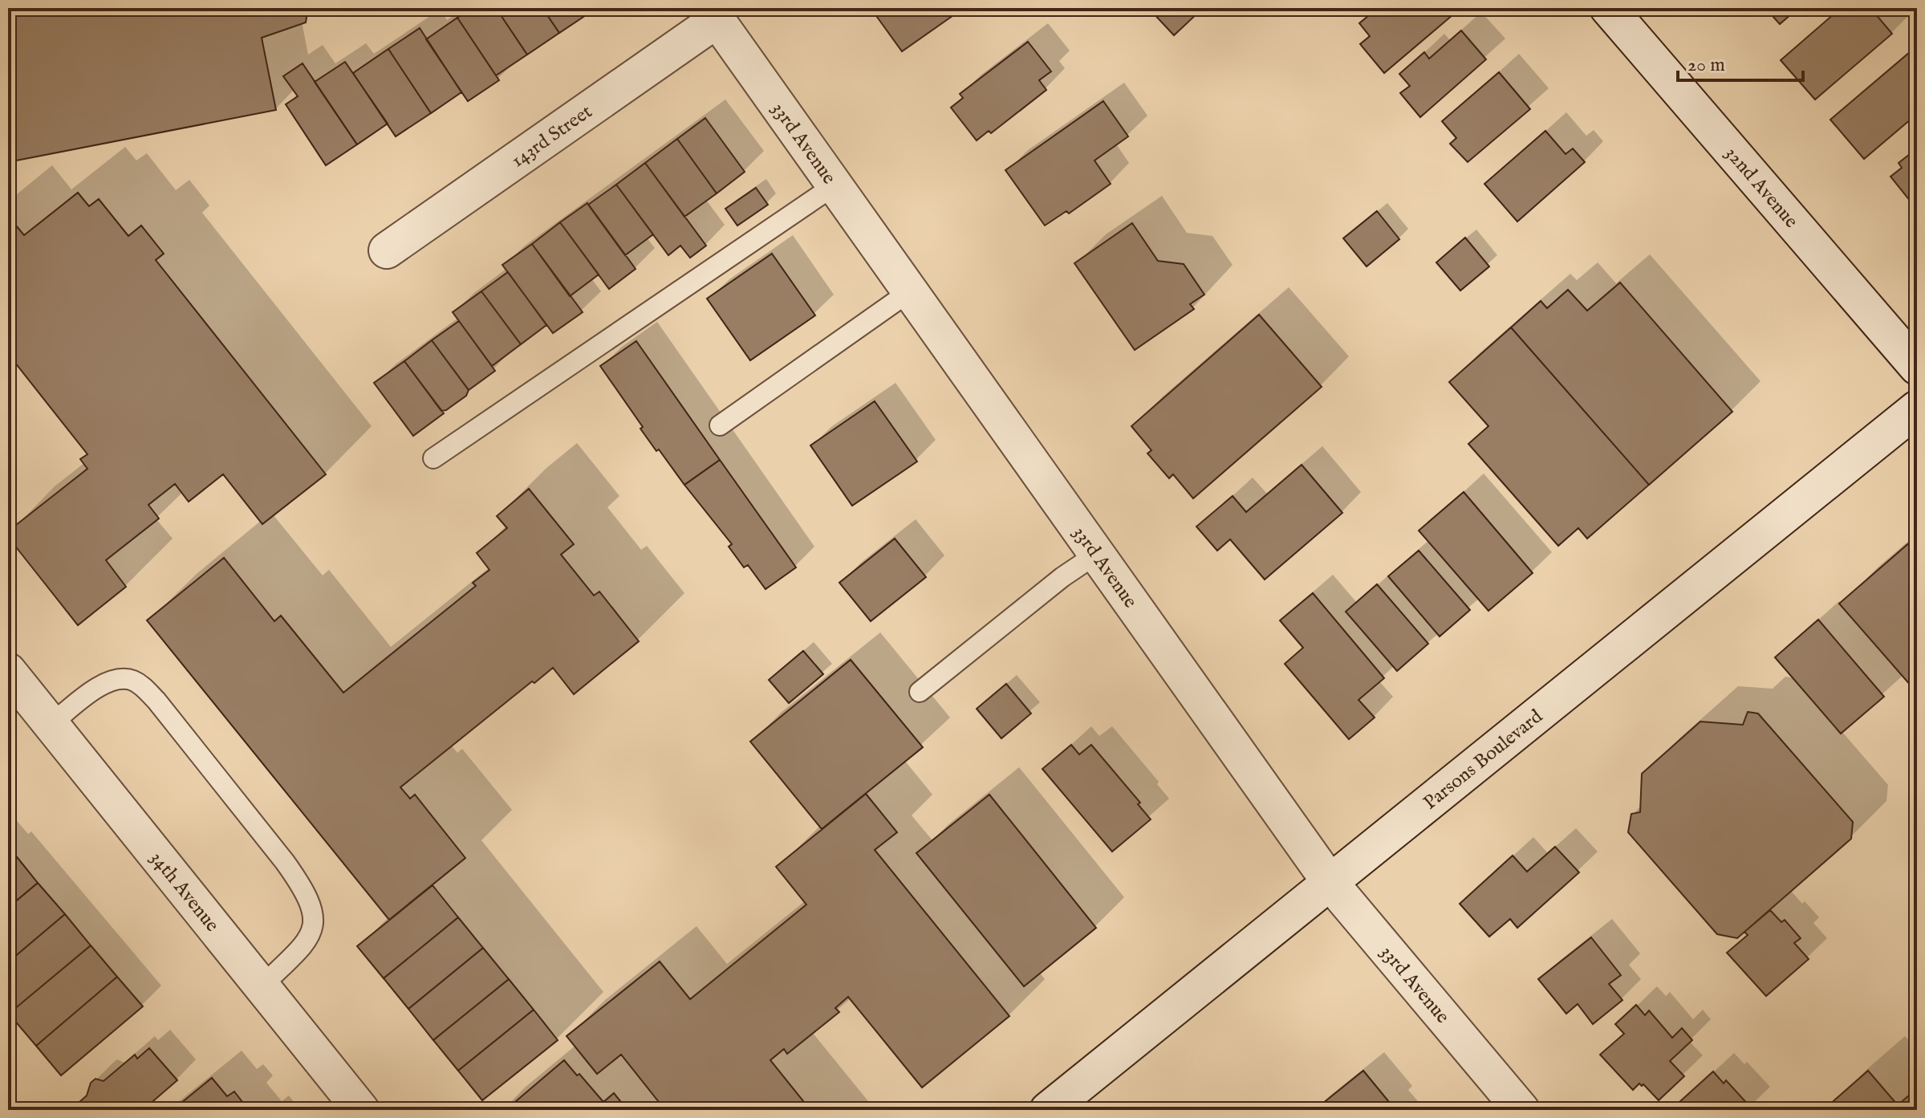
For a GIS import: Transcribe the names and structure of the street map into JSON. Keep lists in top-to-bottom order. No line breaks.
{"streets":{"street":["143rd Street","33rd Avenue","32nd Avenue","Parsons Boulevard","34th Avenue"]},"crossings":[["143rd Street","33rd Avenue"],["33rd Avenue","Parsons Boulevard"]],"scale_bar":"20 m"}
